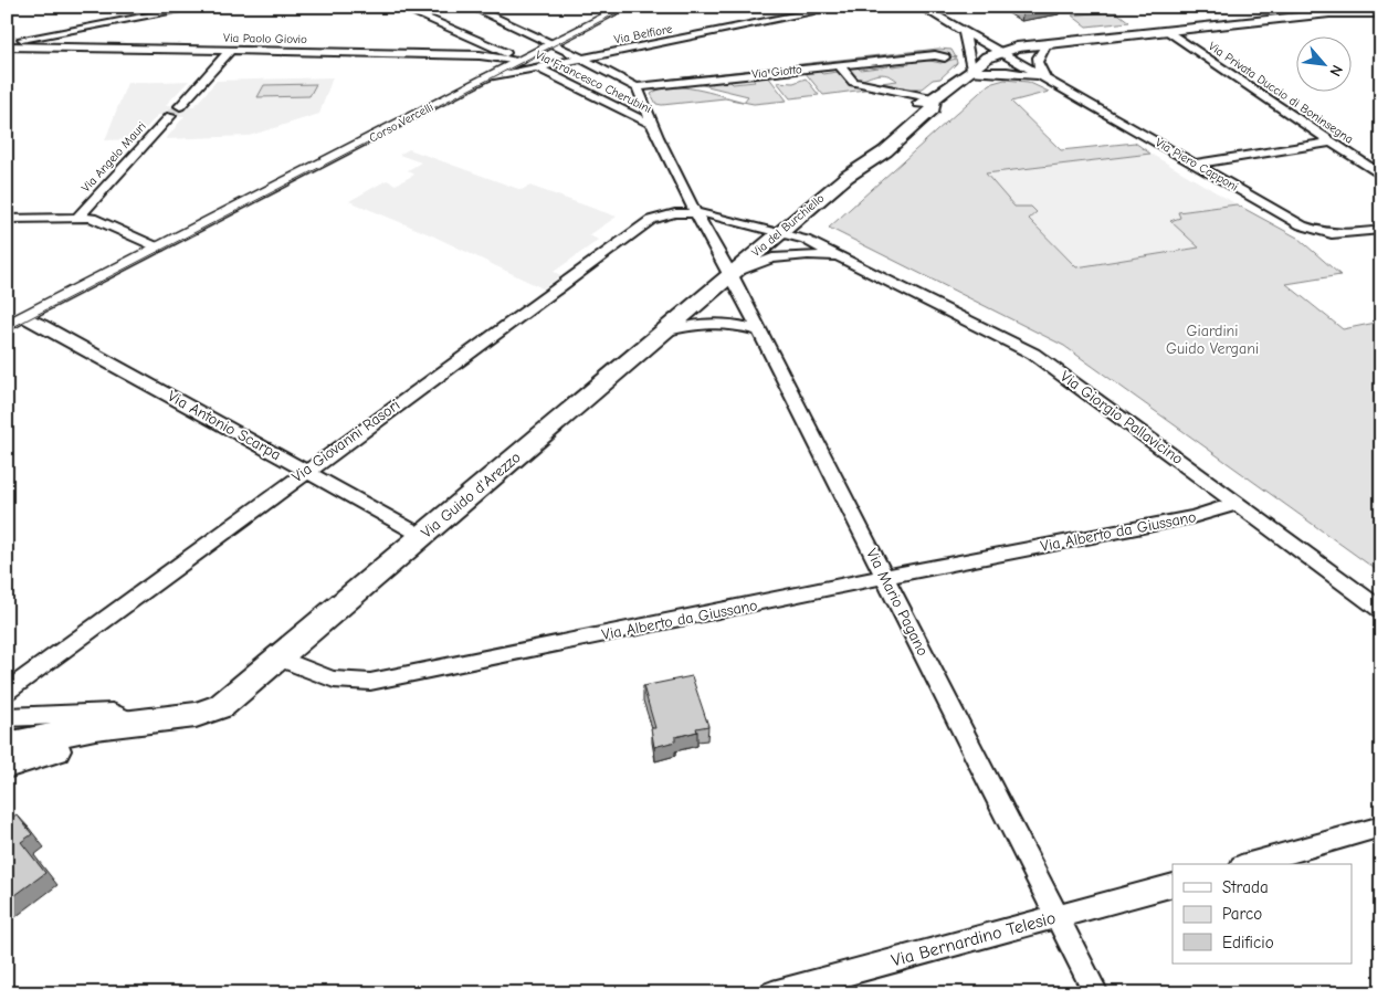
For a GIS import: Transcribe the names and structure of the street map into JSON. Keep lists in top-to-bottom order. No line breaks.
{"streets":{"main road":["Via del Burchiello","Via Guido d'Arezzo"],"street":["Via Belfiore","Via Paolo Giovio","Via Giotto","Via Francesco Cherubini","Via Privata Duccio di Boninsegna","Corso Vercelli","Via Angelo Mauri","Via Piero Capponi","Via Giorgio Pallavicino","Via Antonio Scarpa","Via Giovanni Rasori","Via Alberto da Giussano","Via Mario Pagano","Via Bernardino Telesio"]},"crossings":[["Via Belfiore","Via Francesco Cherubini"],["Via Belfiore","Corso Vercelli"],["Via Paolo Giovio","Via Francesco Cherubini"],["Via Paolo Giovio","Corso Vercelli"],["Via Giotto","Via Francesco Cherubini"],["Via Francesco Cherubini","Corso Vercelli"],["Via Francesco Cherubini","Via Mario Pagano"],["Corso Vercelli","Via Antonio Scarpa"],["Via del Burchiello","Via Giorgio Pallavicino"],["Via del Burchiello","Via Guido d'Arezzo"],["Via del Burchiello","Via Mario Pagano"],["Via Giorgio Pallavicino","Via Guido d'Arezzo"],["Via Giorgio Pallavicino","Via Alberto da Giussano"],["Via Giorgio Pallavicino","Via Mario Pagano"],["Via Antonio Scarpa","Via Giovanni Rasori"],["Via Antonio Scarpa","Via Guido d'Arezzo"],["Via Giovanni Rasori","Via Mario Pagano"],["Via Guido d'Arezzo","Via Alberto da Giussano"],["Via Guido d'Arezzo","Via Mario Pagano"],["Via Alberto da Giussano","Via Mario Pagano"],["Via Mario Pagano","Via Bernardino Telesio"]],"parks":["Giardini Guido Vergani"],"legend":["Strada","Parco","Edificio"],"north":"bottom right"}
